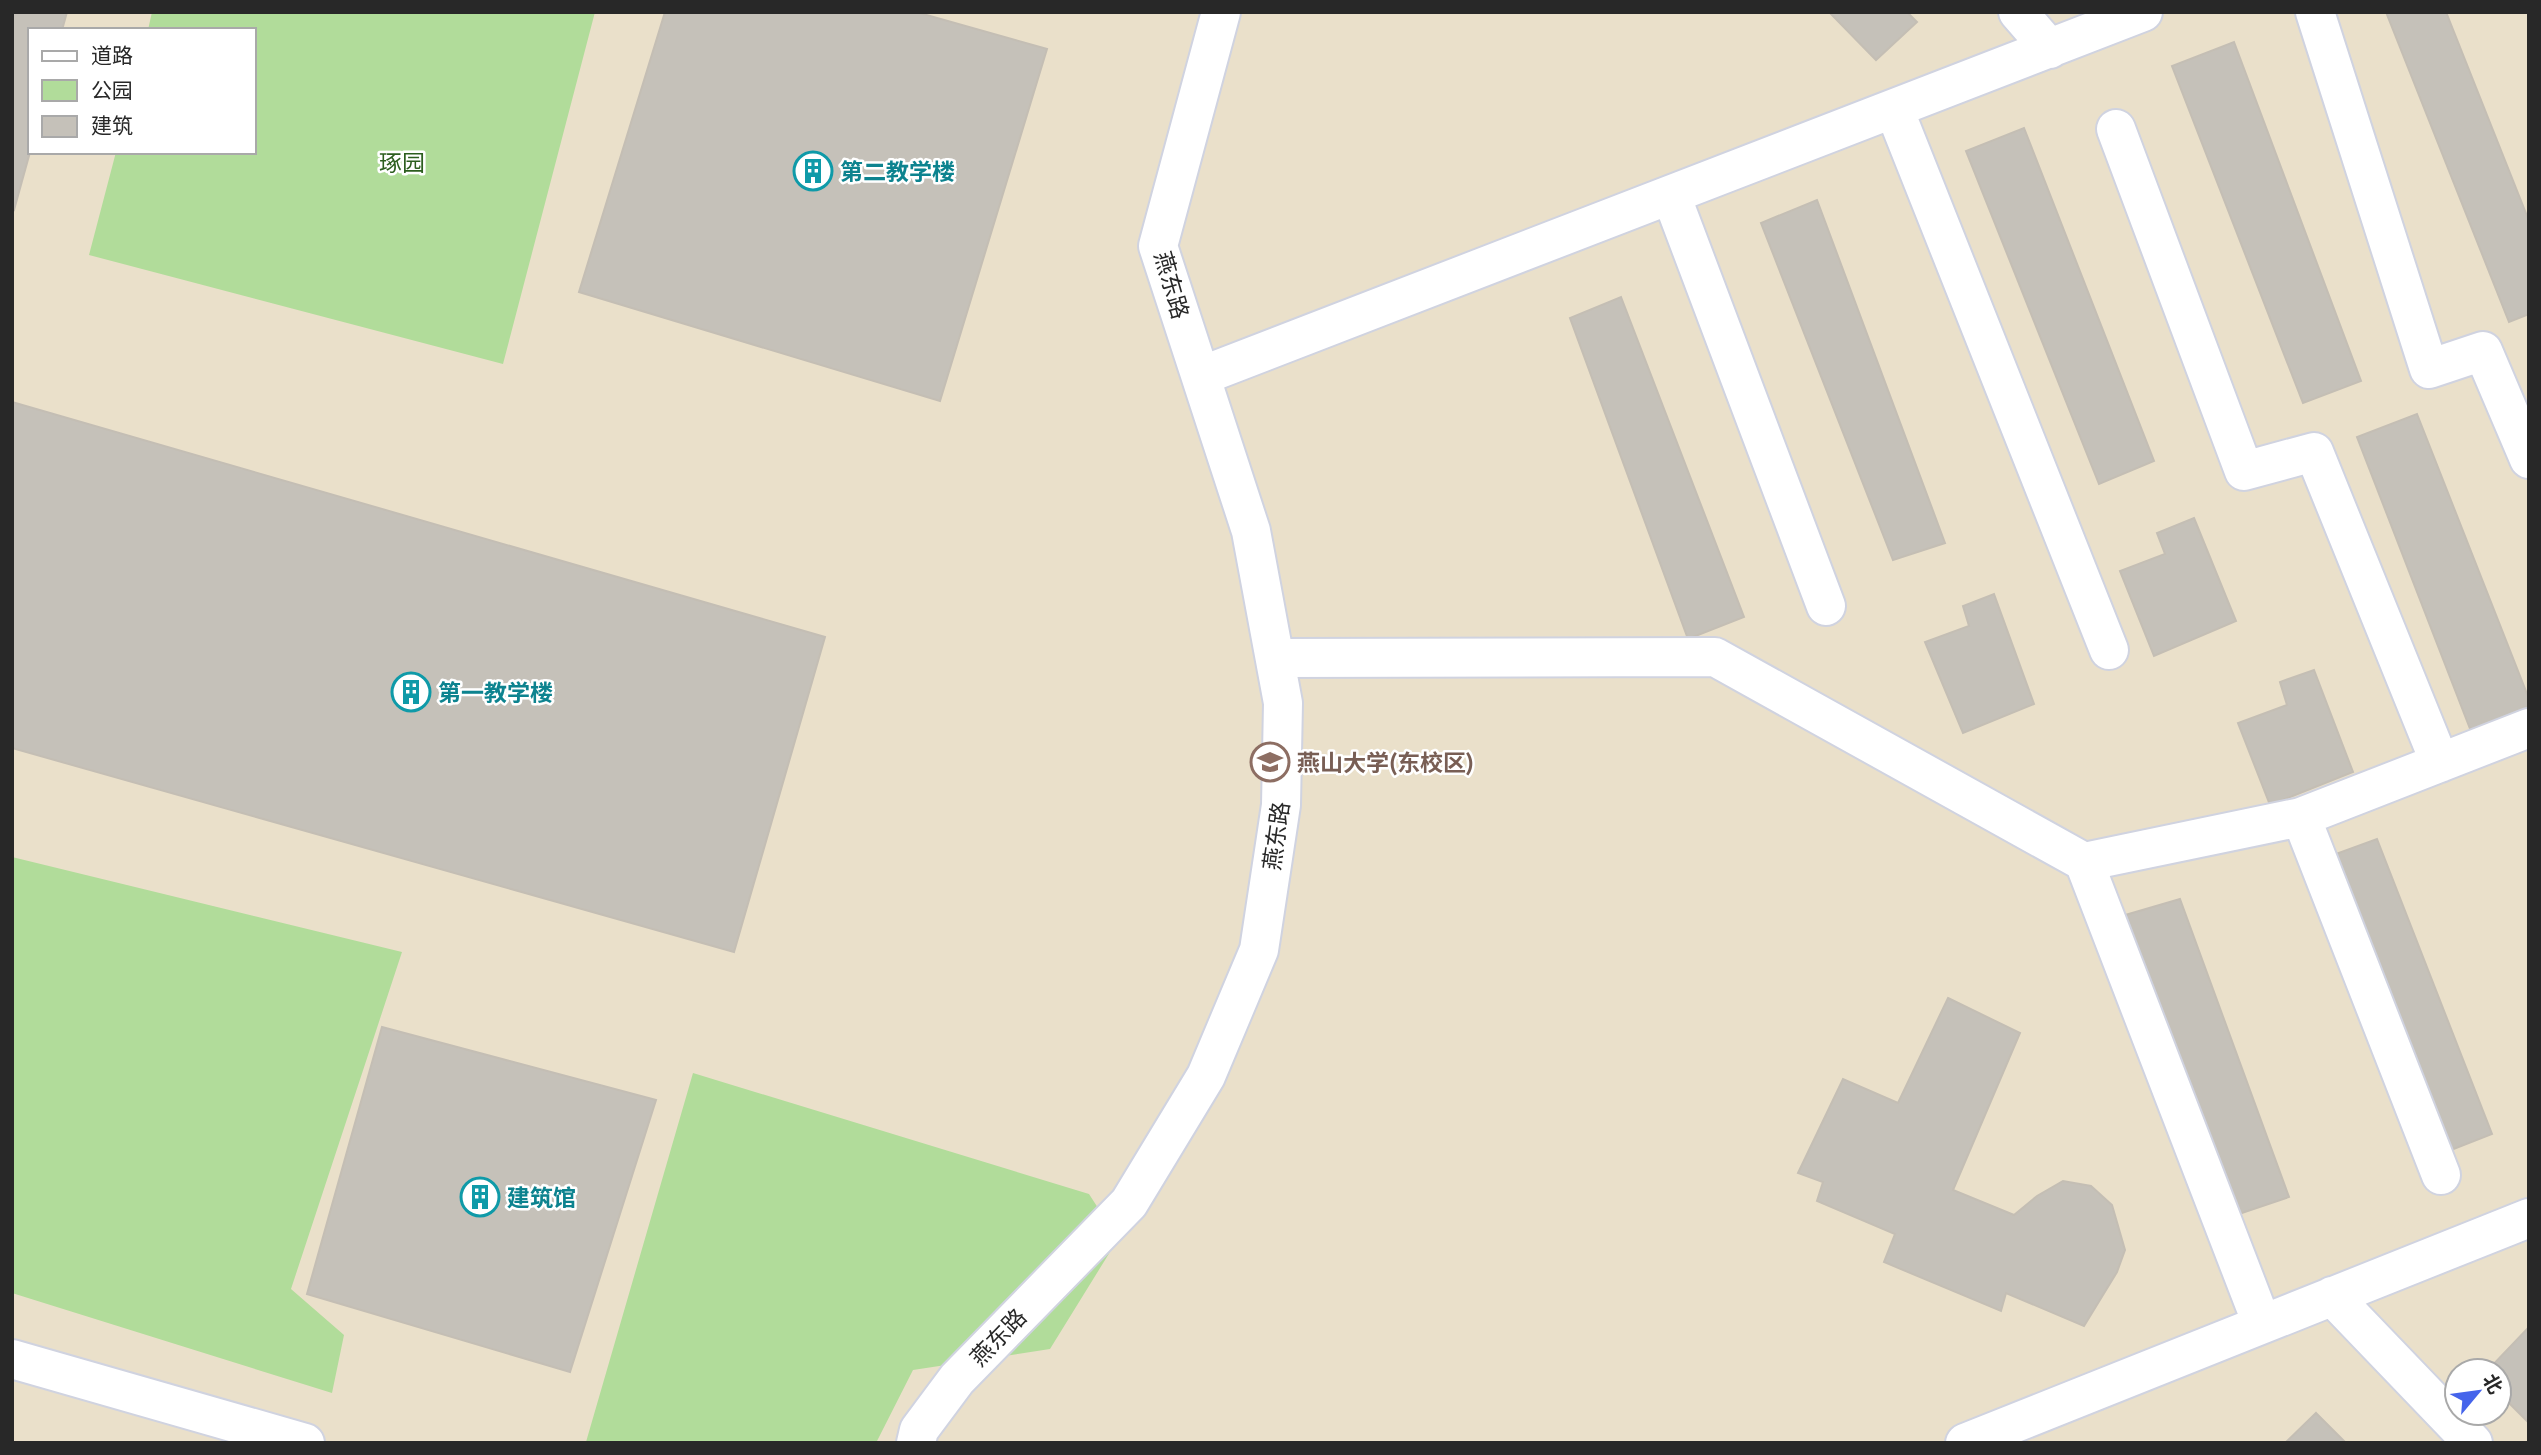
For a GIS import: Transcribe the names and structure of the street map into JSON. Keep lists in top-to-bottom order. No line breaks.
{"streets":{"street":["燕东路"]},"parks":["琢园"],"places":{"building":["第二教学楼","第一教学楼","建筑馆"],"school or university":["燕山大学(东校区)"]},"legend":["道路","公园","建筑"],"north":"top right"}
